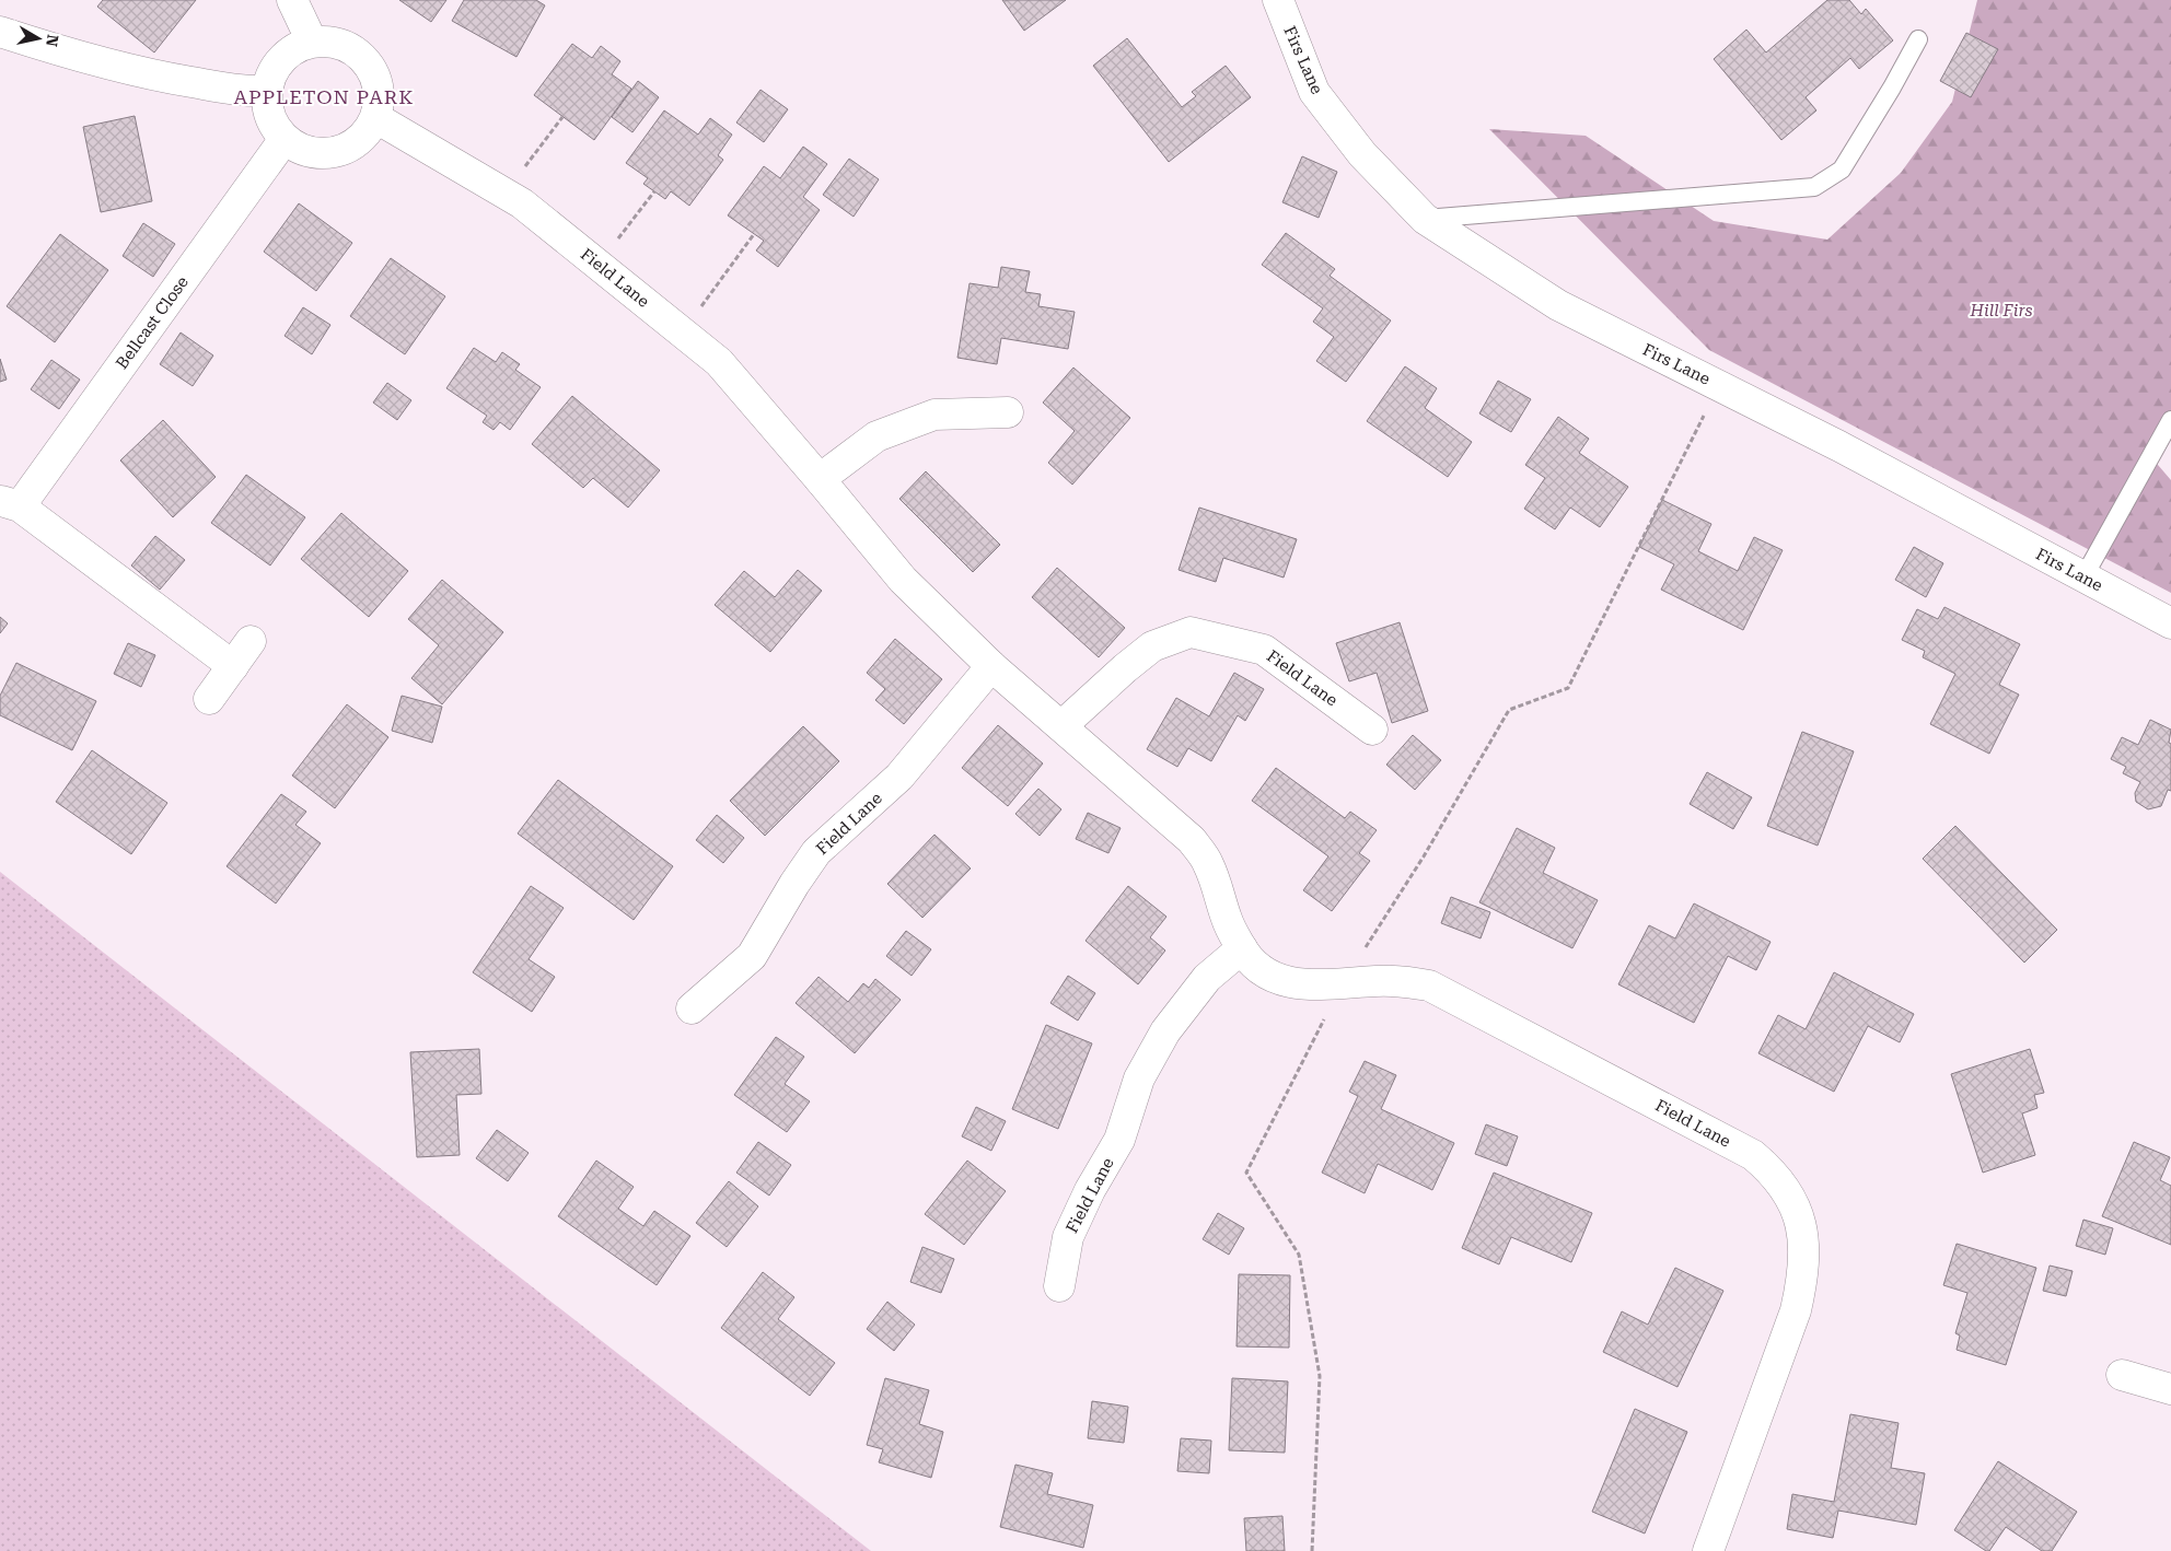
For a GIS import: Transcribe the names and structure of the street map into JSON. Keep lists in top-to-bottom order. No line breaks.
{"streets":{"street":["Firs Lane","Field Lane","Bellcast Close"]},"crossings":[["Field Lane","Bellcast Close"]],"districts":["APPLETON PARK"],"parks":["Hill Firs"],"north":"right"}
